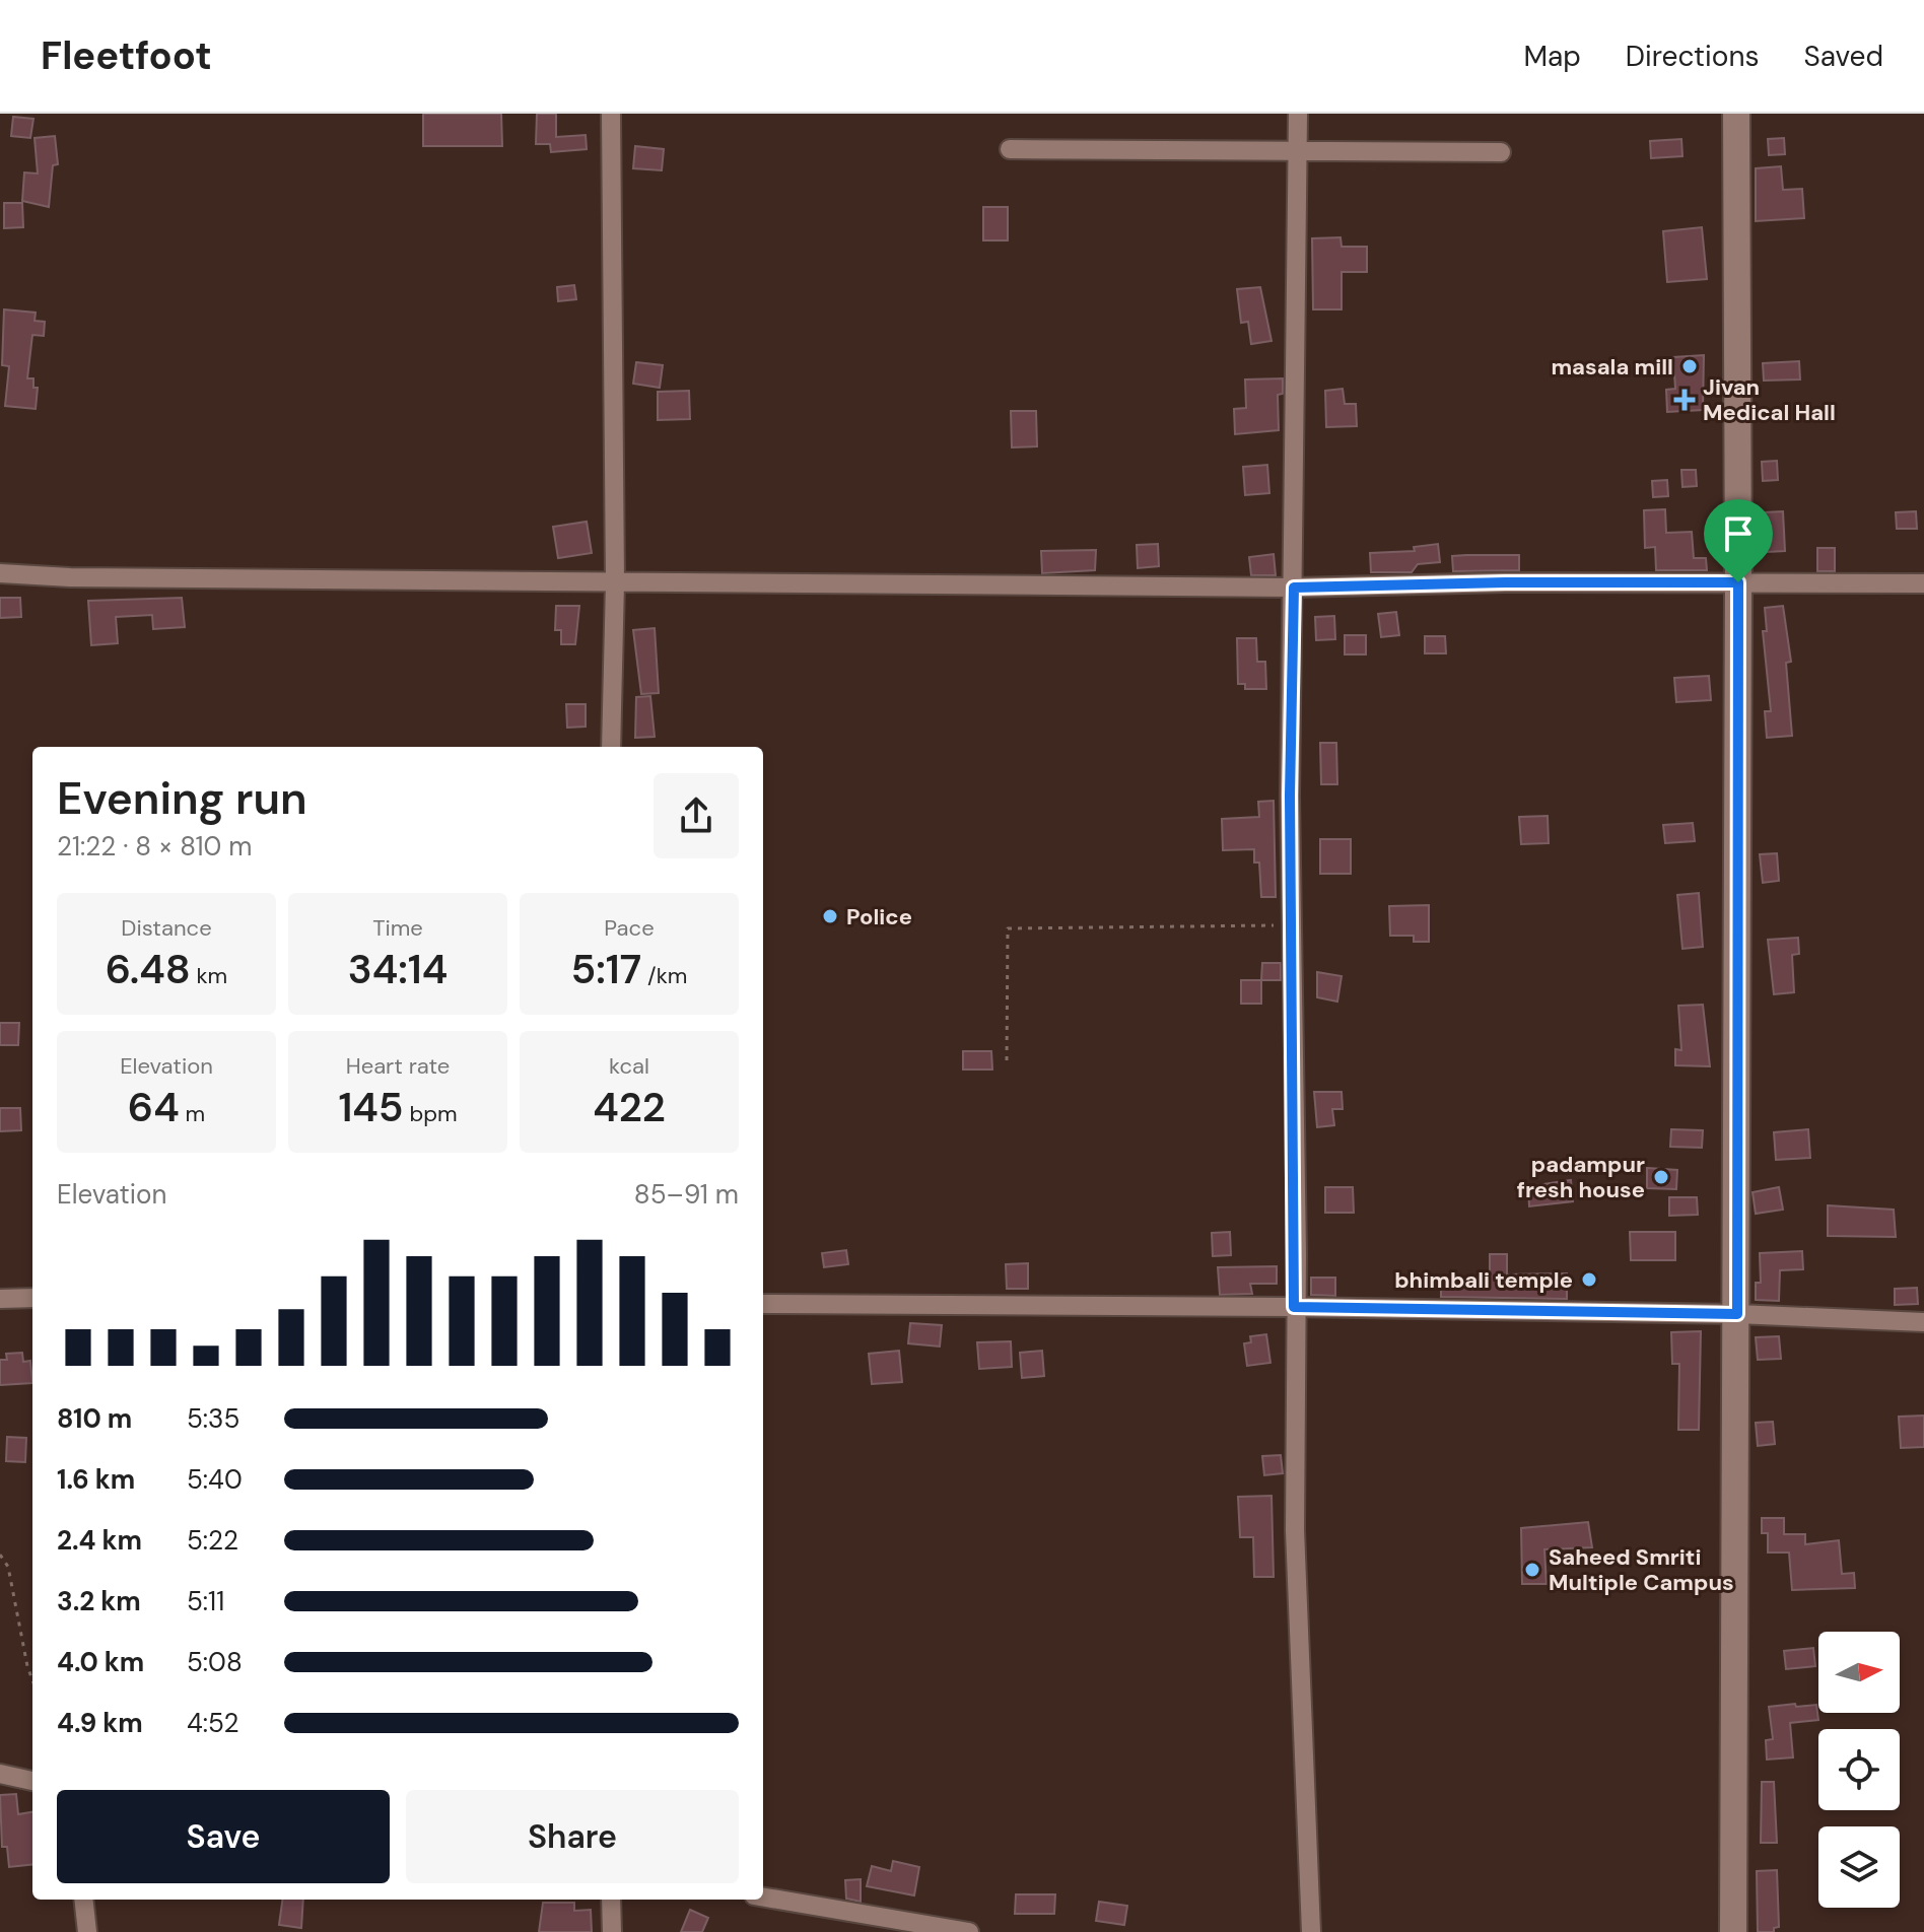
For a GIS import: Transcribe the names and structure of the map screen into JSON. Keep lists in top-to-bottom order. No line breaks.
{"places":{"other":["masala mill","Police","padampur fresh house","bhimbali temple","Saheed Smriti Multiple Campus"],"health":["Jivan Medical Hall"]},"north":"right","page":{"header":"Fleetfoot","nav":["Map","Directions","Saved"],"heading":["Evening run","21:22 · 8 × 810 m"],"stats":[["Distance","6.48 km"],["Time","34:14"],["Pace","5:17 /km"],["Elevation","64 m"],["Heart rate","145 bpm"],["kcal","422"]],"chart":["Elevation","85–91 m"],"list":[{"name":"810 m","note":"5:35"},{"name":"1.6 km","note":"5:40"},{"name":"2.4 km","note":"5:22"},{"name":"3.2 km","note":"5:11"},{"name":"4.0 km","note":"5:08"},{"name":"4.9 km","note":"4:52"}],"buttons":["Save","Share"]}}
